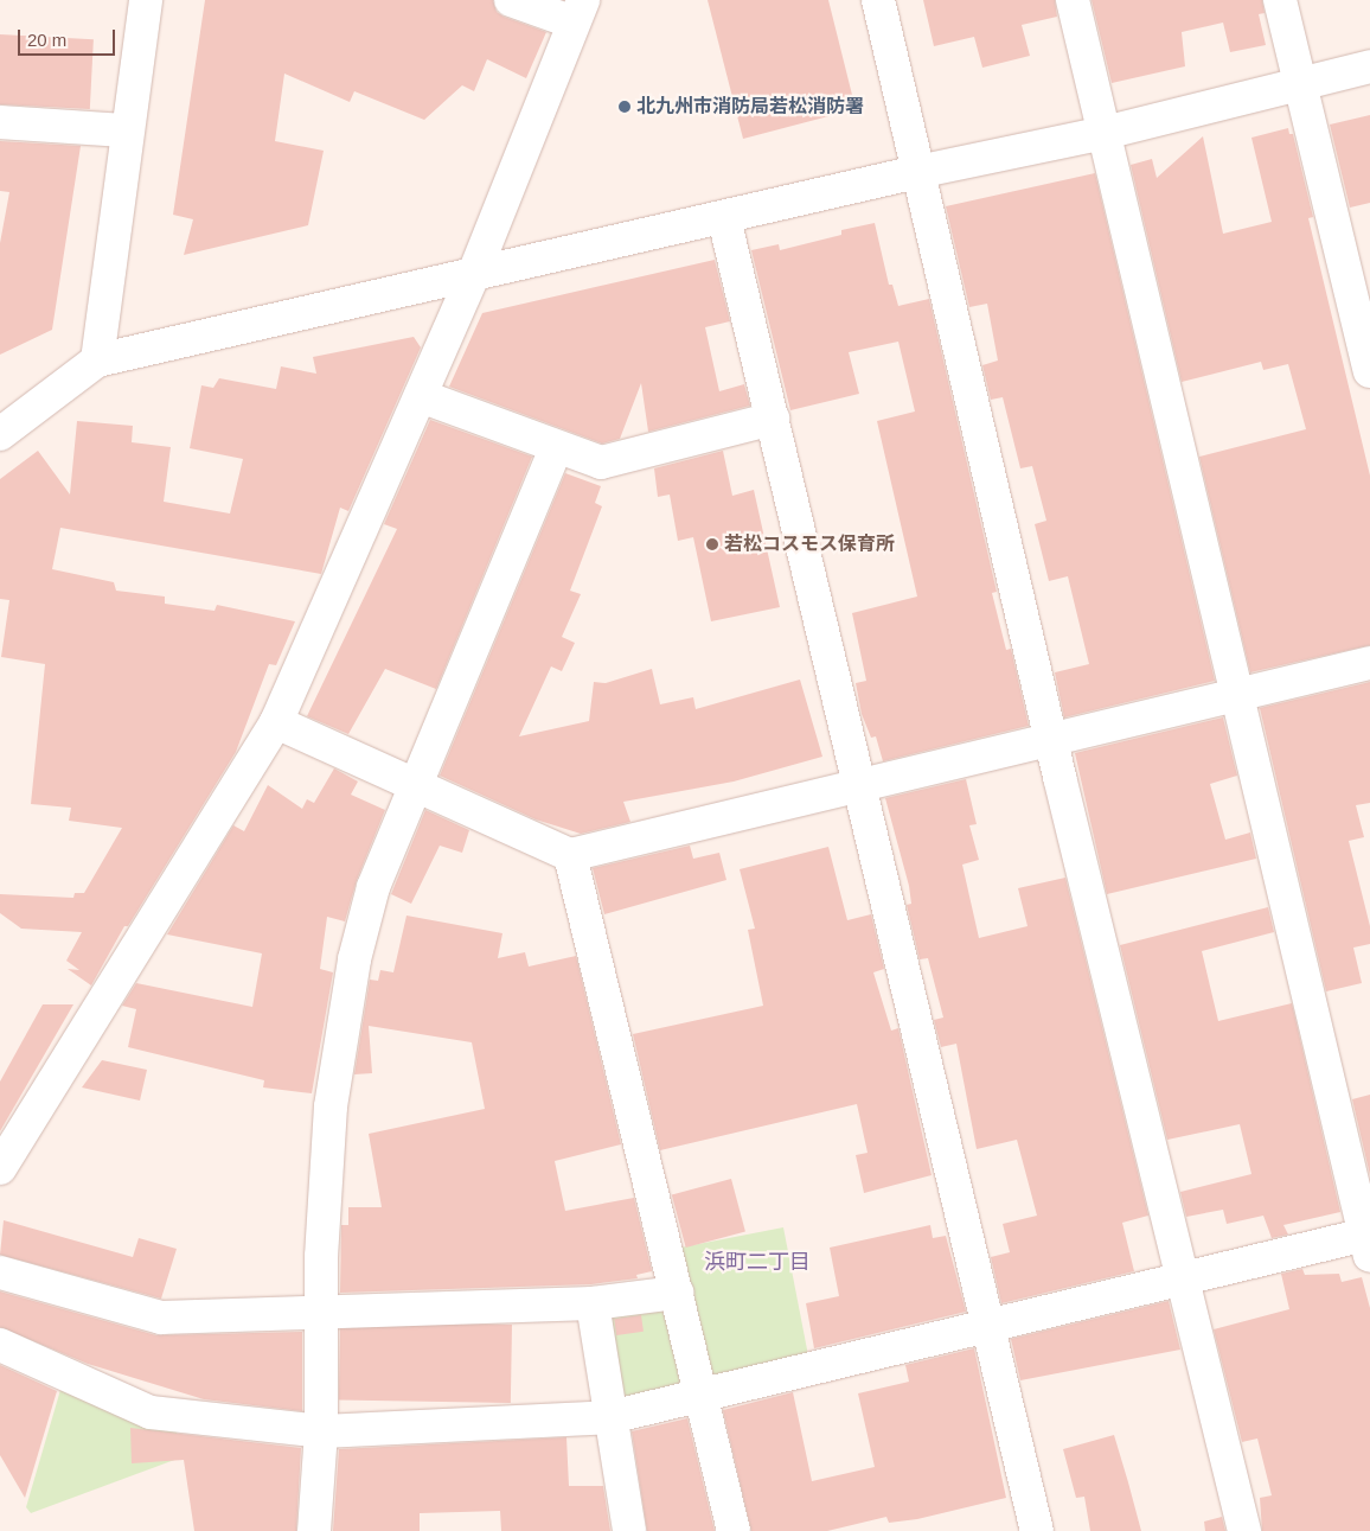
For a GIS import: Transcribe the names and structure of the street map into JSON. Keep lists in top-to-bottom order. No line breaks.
{"districts":["浜町二丁目"],"places":["北九州市消防局若松消防署","若松コスモス保育所"],"scale_bar":"20 m"}
